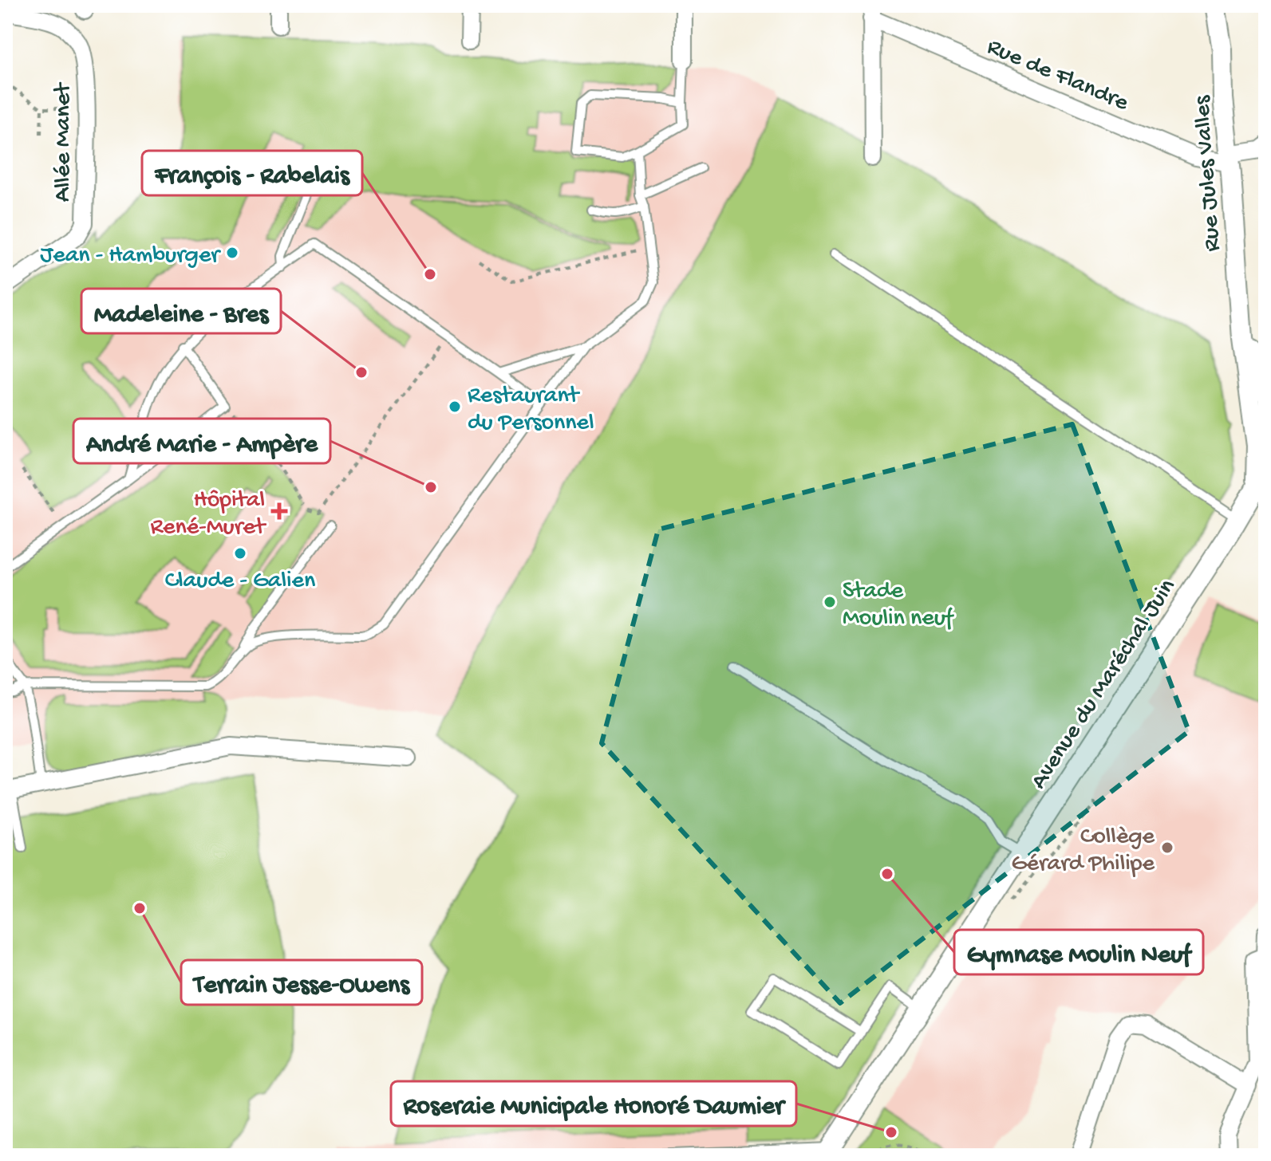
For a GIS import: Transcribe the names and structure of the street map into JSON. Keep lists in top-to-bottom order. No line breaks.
{"streets":{"street":["Rue de Flandre","Allée Manet","Rue Jules Valles","Avenue du Maréchal Juin"]},"crossings":[["Rue de Flandre","Rue Jules Valles"],["Rue Jules Valles","Avenue du Maréchal Juin"]],"places":{"other":["Jean - Hamburger","François - Rabelais","Madeleine - Bres","Restaurant du Personnel","André Marie - Ampère","Claude - Galien","Stade Moulin neuf","Collège Gérard Philipe","Gymnase Moulin Neuf","Terrain Jesse-Owens","Roseraie Municipale Honoré Daumier"],"health":["Hôpital René-Muret"]}}
